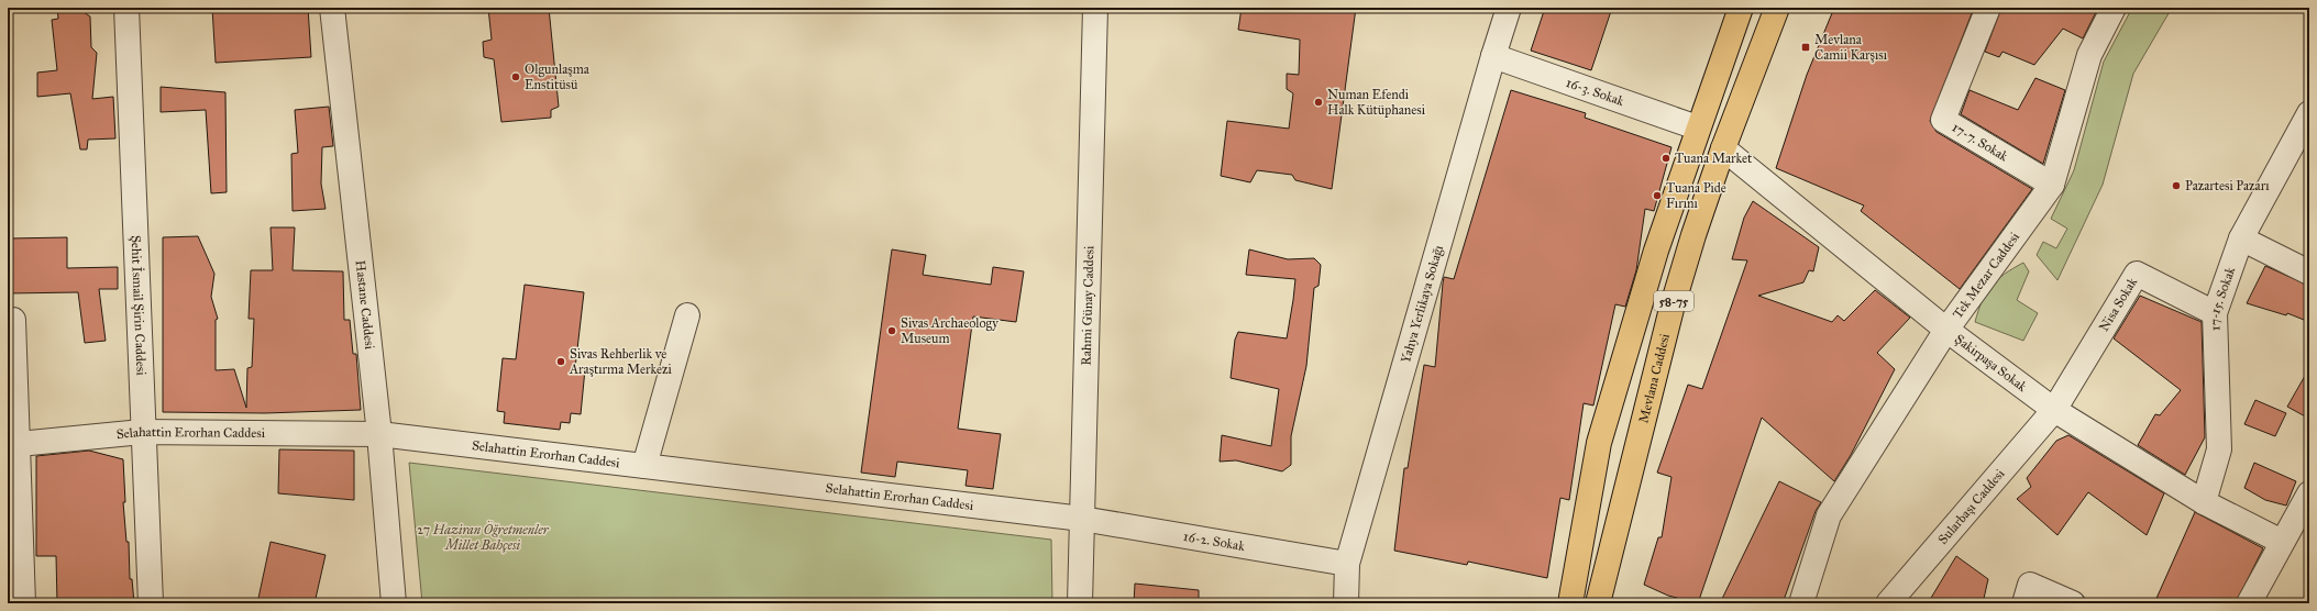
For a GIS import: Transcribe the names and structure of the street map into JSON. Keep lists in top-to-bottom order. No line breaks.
{"streets":{"main road":["58-75","Mevlana Caddesi"],"street":["16-3. Sokak","17-7. Sokak","Tek Mezar Caddesi","17-15. Sokak","Yahya Yerlikaya Sokağı","Şehit İsmail Şirin Caddesi","Hastane Caddesi","Rahmi Günay Caddesi","Nisa Sokak","Şakirpaşa Sokak","Selahattin Erorhan Caddesi","Sularbaşı Caddesi","16-2. Sokak"]},"crossings":[["16-3. Sokak","58-75"],["16-3. Sokak","Yahya Yerlikaya Sokağı"],["17-7. Sokak","Tek Mezar Caddesi"],["Tek Mezar Caddesi","Şakirpaşa Sokak"],["17-15. Sokak","Nisa Sokak"],["17-15. Sokak","Şakirpaşa Sokak"],["Yahya Yerlikaya Sokağı","16-2. Sokak"],["Şehit İsmail Şirin Caddesi","Selahattin Erorhan Caddesi"],["Hastane Caddesi","Selahattin Erorhan Caddesi"],["Rahmi Günay Caddesi","Selahattin Erorhan Caddesi"],["Rahmi Günay Caddesi","16-2. Sokak"],["Nisa Sokak","Şakirpaşa Sokak"],["Nisa Sokak","Sularbaşı Caddesi"],["Şakirpaşa Sokak","Mevlana Caddesi"],["Şakirpaşa Sokak","Sularbaşı Caddesi"],["Selahattin Erorhan Caddesi","16-2. Sokak"]],"parks":["27 Haziran Öğretmenler Millet Bahçesi"],"places":{"transit":["Mevlana Camii Karşısı"],"other":["Olgunlaşma Enstitüsü","Numan Efendi Halk Kütüphanesi","Tuana Market","Pazartesi Pazarı","Tuana Pide Fırını","Sivas Archaeology Museum","Sivas Rehberlik ve Araştırma Merkezi"]}}
